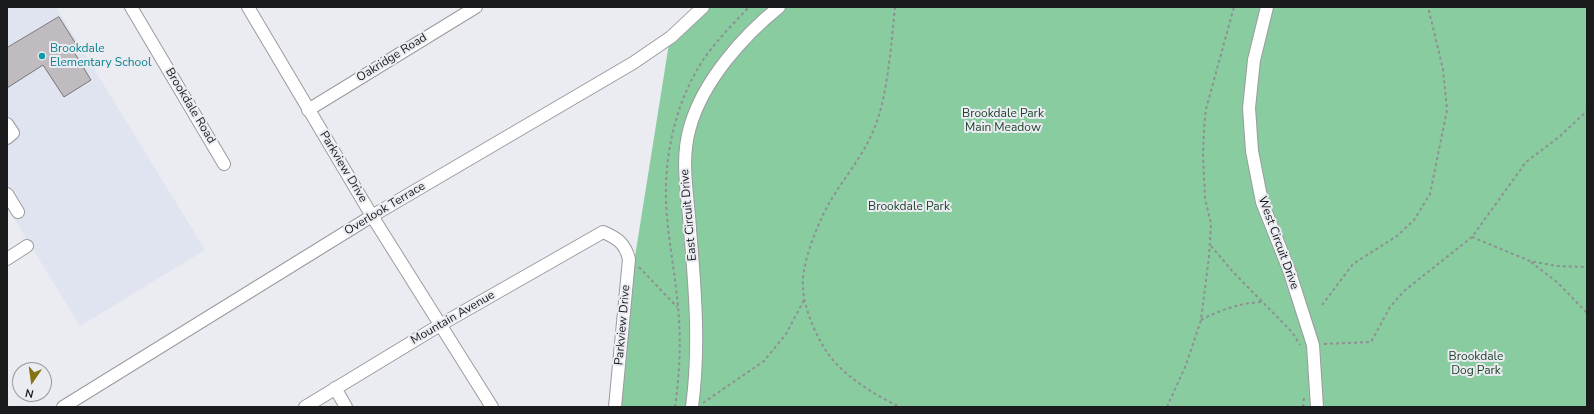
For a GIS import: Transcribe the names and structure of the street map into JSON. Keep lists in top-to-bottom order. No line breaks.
{"streets":{"street":["Oakridge Road","Brookdale Road","Parkview Drive","Overlook Terrace","East Circuit Drive","West Circuit Drive","Mountain Avenue"]},"crossings":[["Oakridge Road","Parkview Drive"],["Parkview Drive","Overlook Terrace"],["Parkview Drive","Mountain Avenue"]],"parks":["Brookdale Park Main Meadow","Brookdale Park","Brookdale Dog Park"],"places":["Brookdale Elementary School"],"north":"bottom"}
